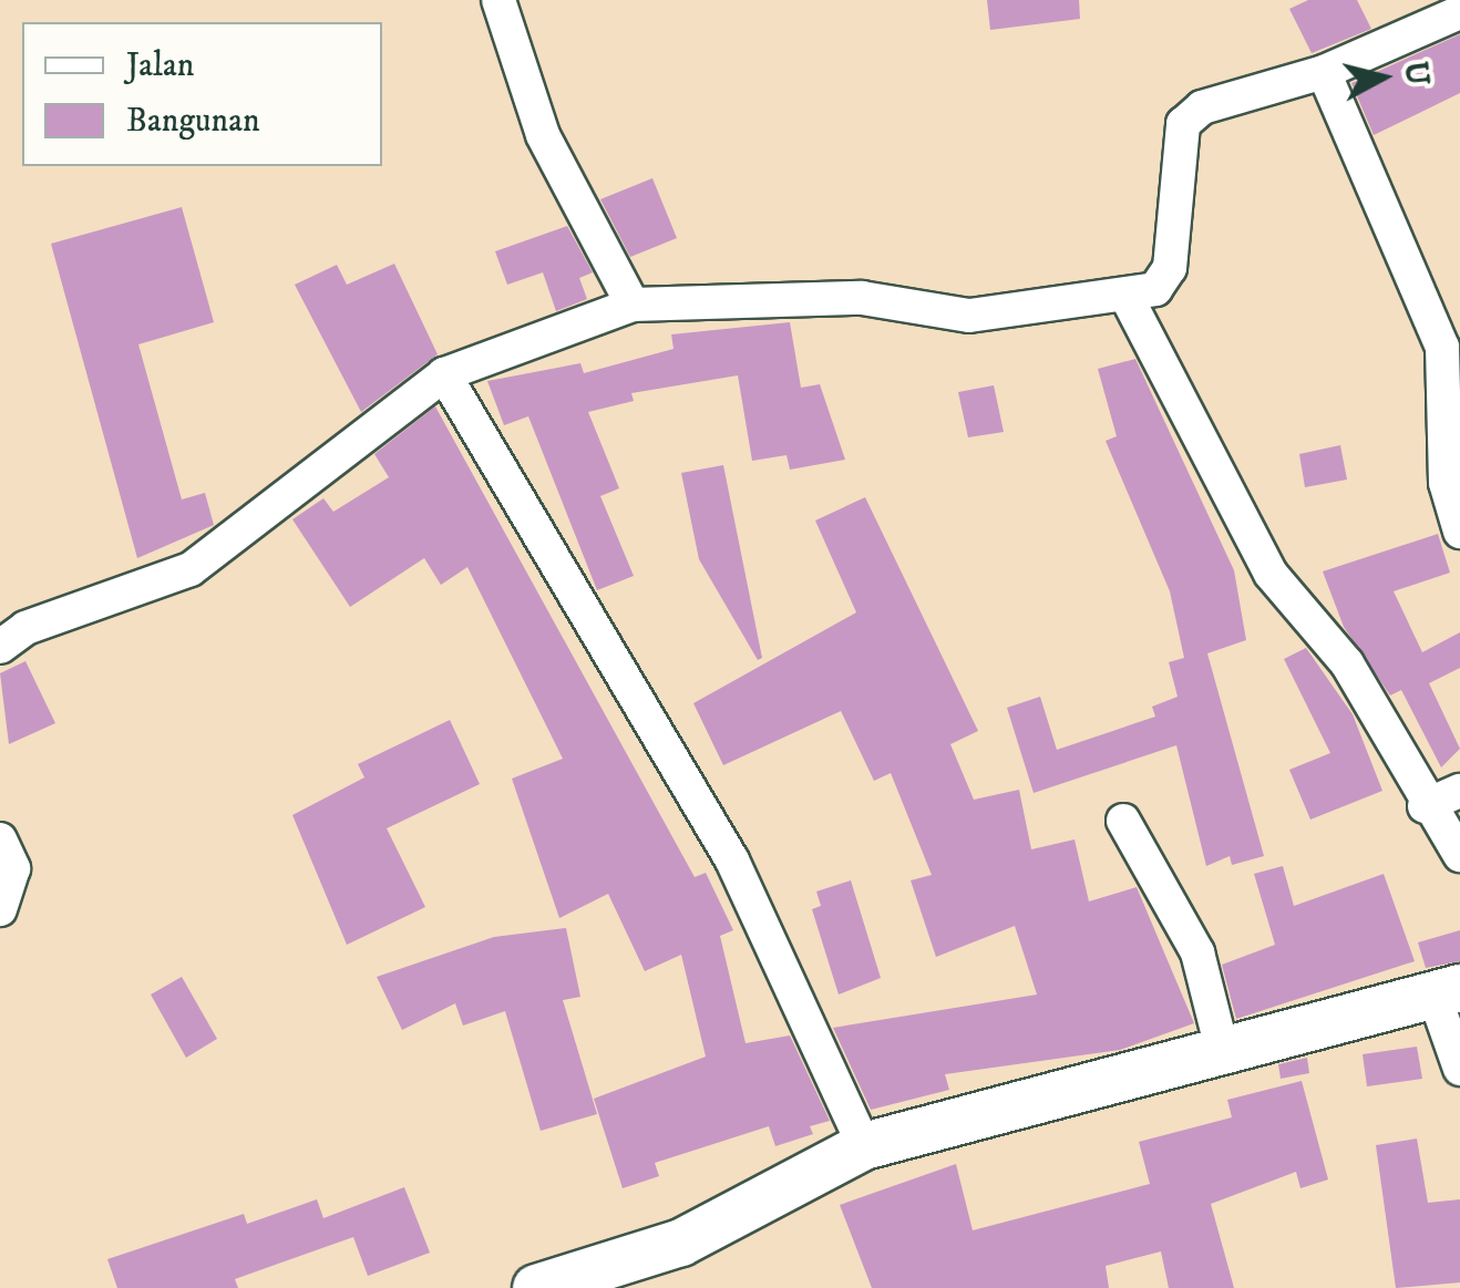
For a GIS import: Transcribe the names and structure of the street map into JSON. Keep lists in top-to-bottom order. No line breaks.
{"legend":["Jalan","Bangunan"],"north":"right"}
